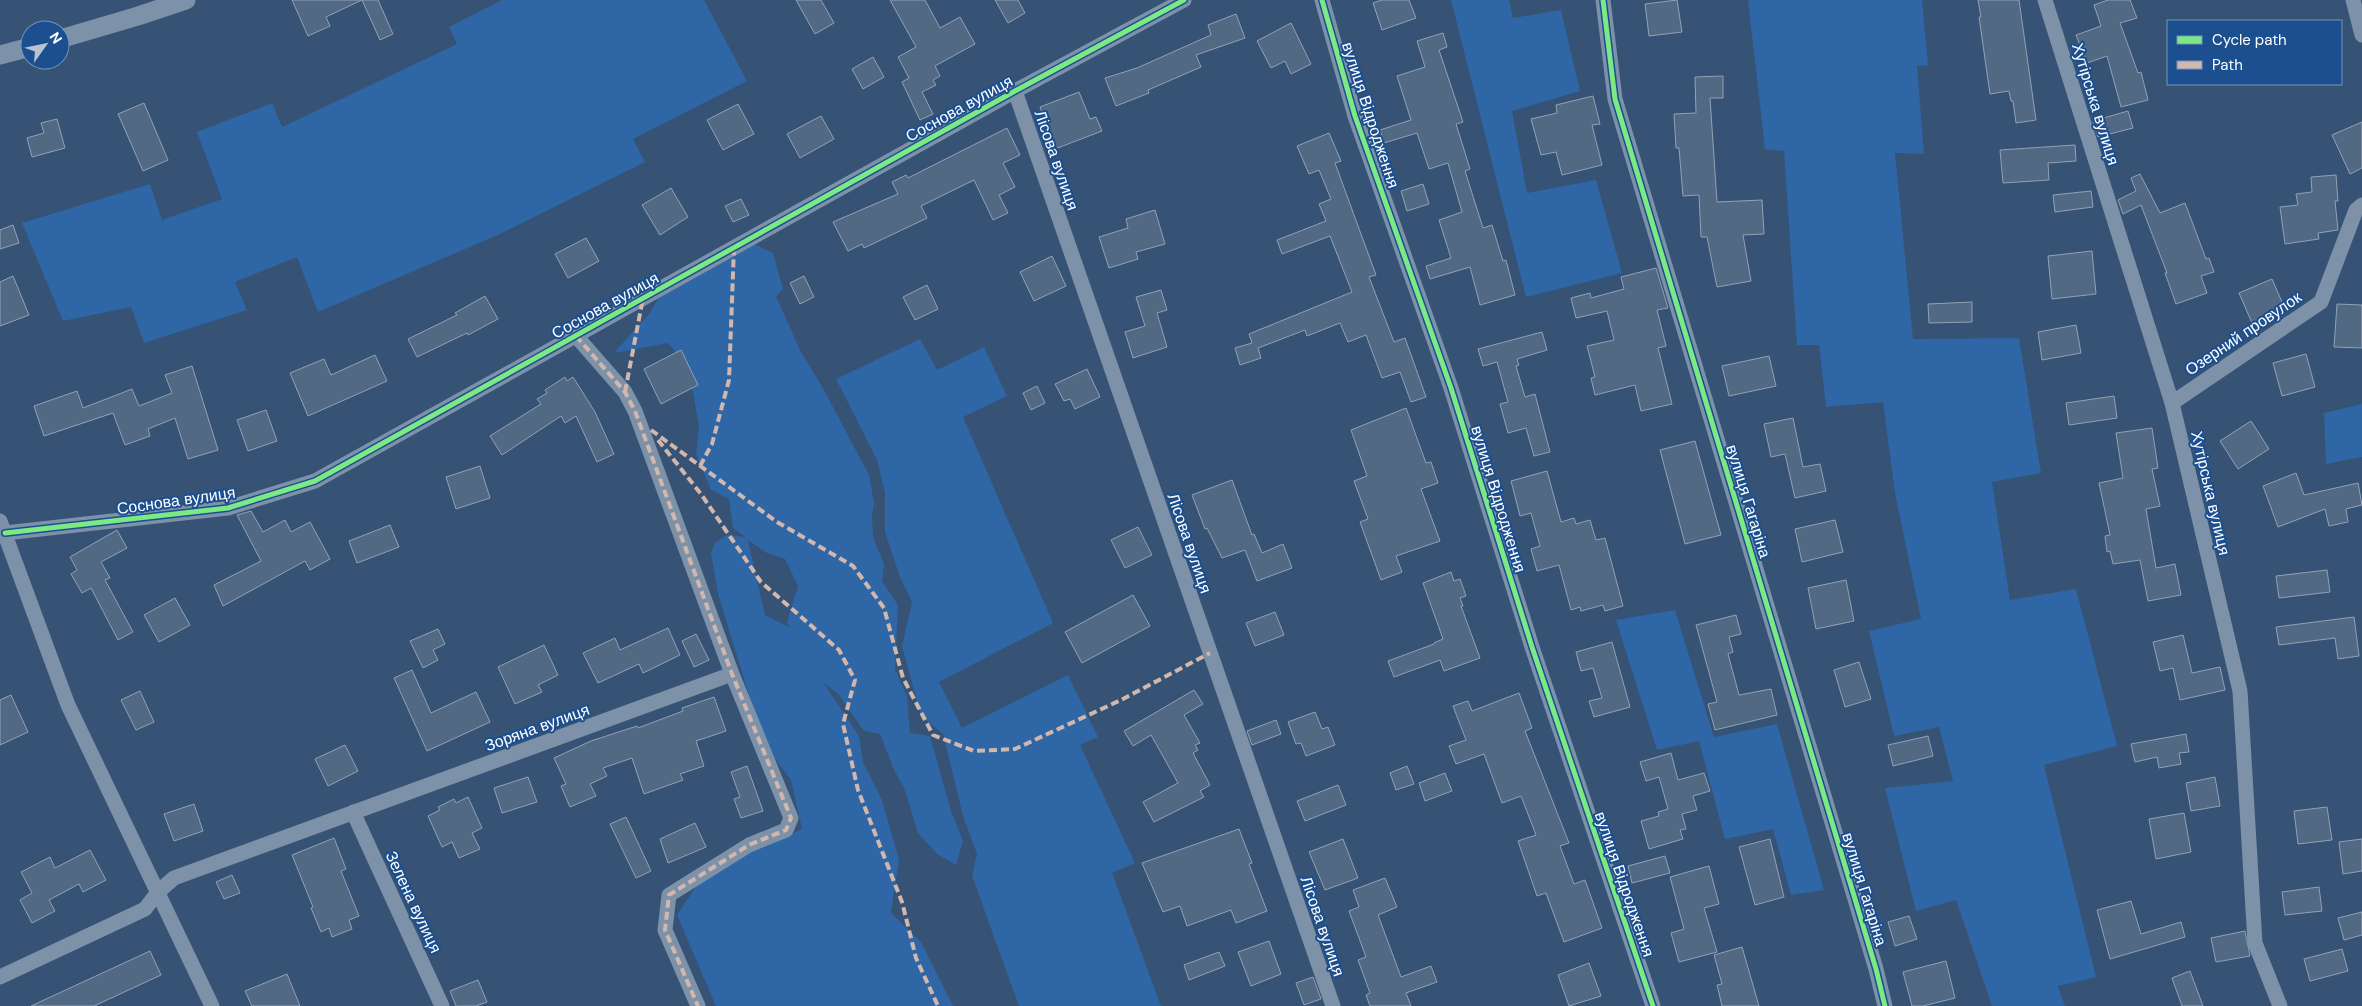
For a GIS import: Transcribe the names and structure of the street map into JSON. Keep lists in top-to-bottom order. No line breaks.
{"streets":{"street":["Хутірська вулиця","Соснова вулиця","вулиця Відродження","Лісова вулиця","Озерний провулок","вулиця Гагаріна","Зоряна вулиця","Зелена вулиця"]},"crossings":[["Хутірська вулиця","Озерний провулок"],["Соснова вулиця","Лісова вулиця"],["Соснова вулиця","Зоряна вулиця"],["Зоряна вулиця","Зелена вулиця"]],"legend":["Cycle path","Path"],"north":"top right"}
